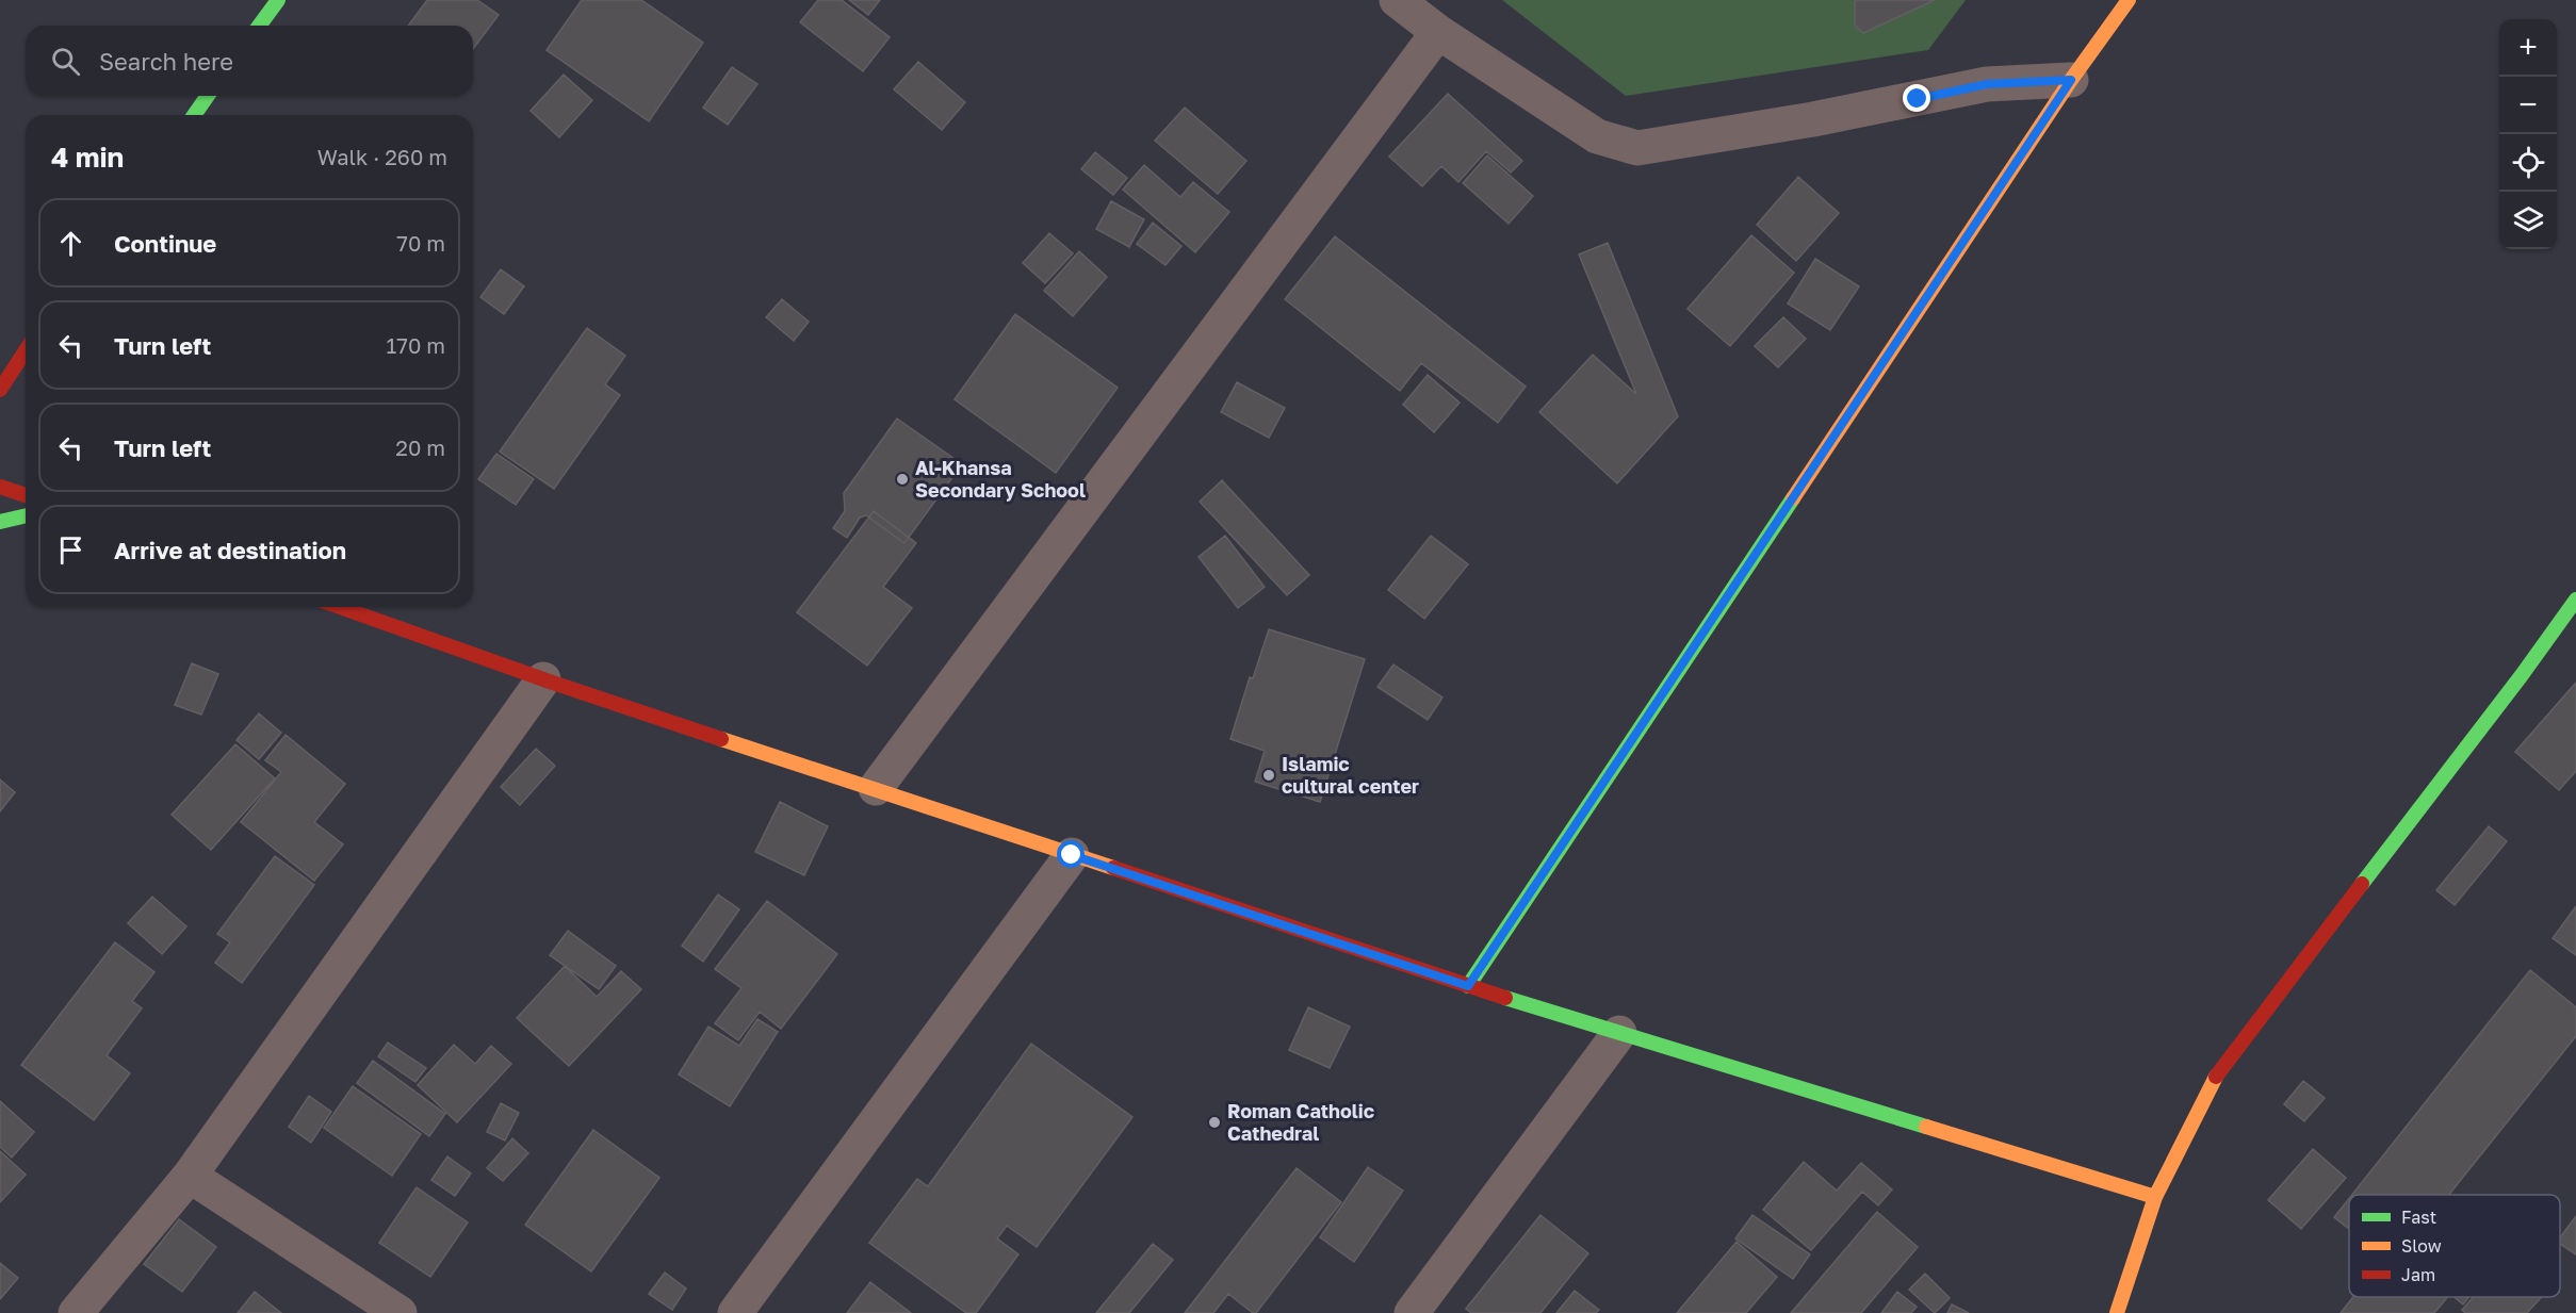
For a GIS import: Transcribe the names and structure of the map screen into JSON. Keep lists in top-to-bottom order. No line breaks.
{"places":["Al-Khansa Secondary School","Islamic cultural center","Roman Catholic Cathedral"],"legend":["Fast","Slow","Jam"],"page":{"map_buttons":["+","−"],"search":"Search here","heading":["4 min","Walk · 260 m"],"list":[["Continue","70 m"],["Turn left","170 m"],["Turn left","20 m"],"Arrive at destination"]}}
